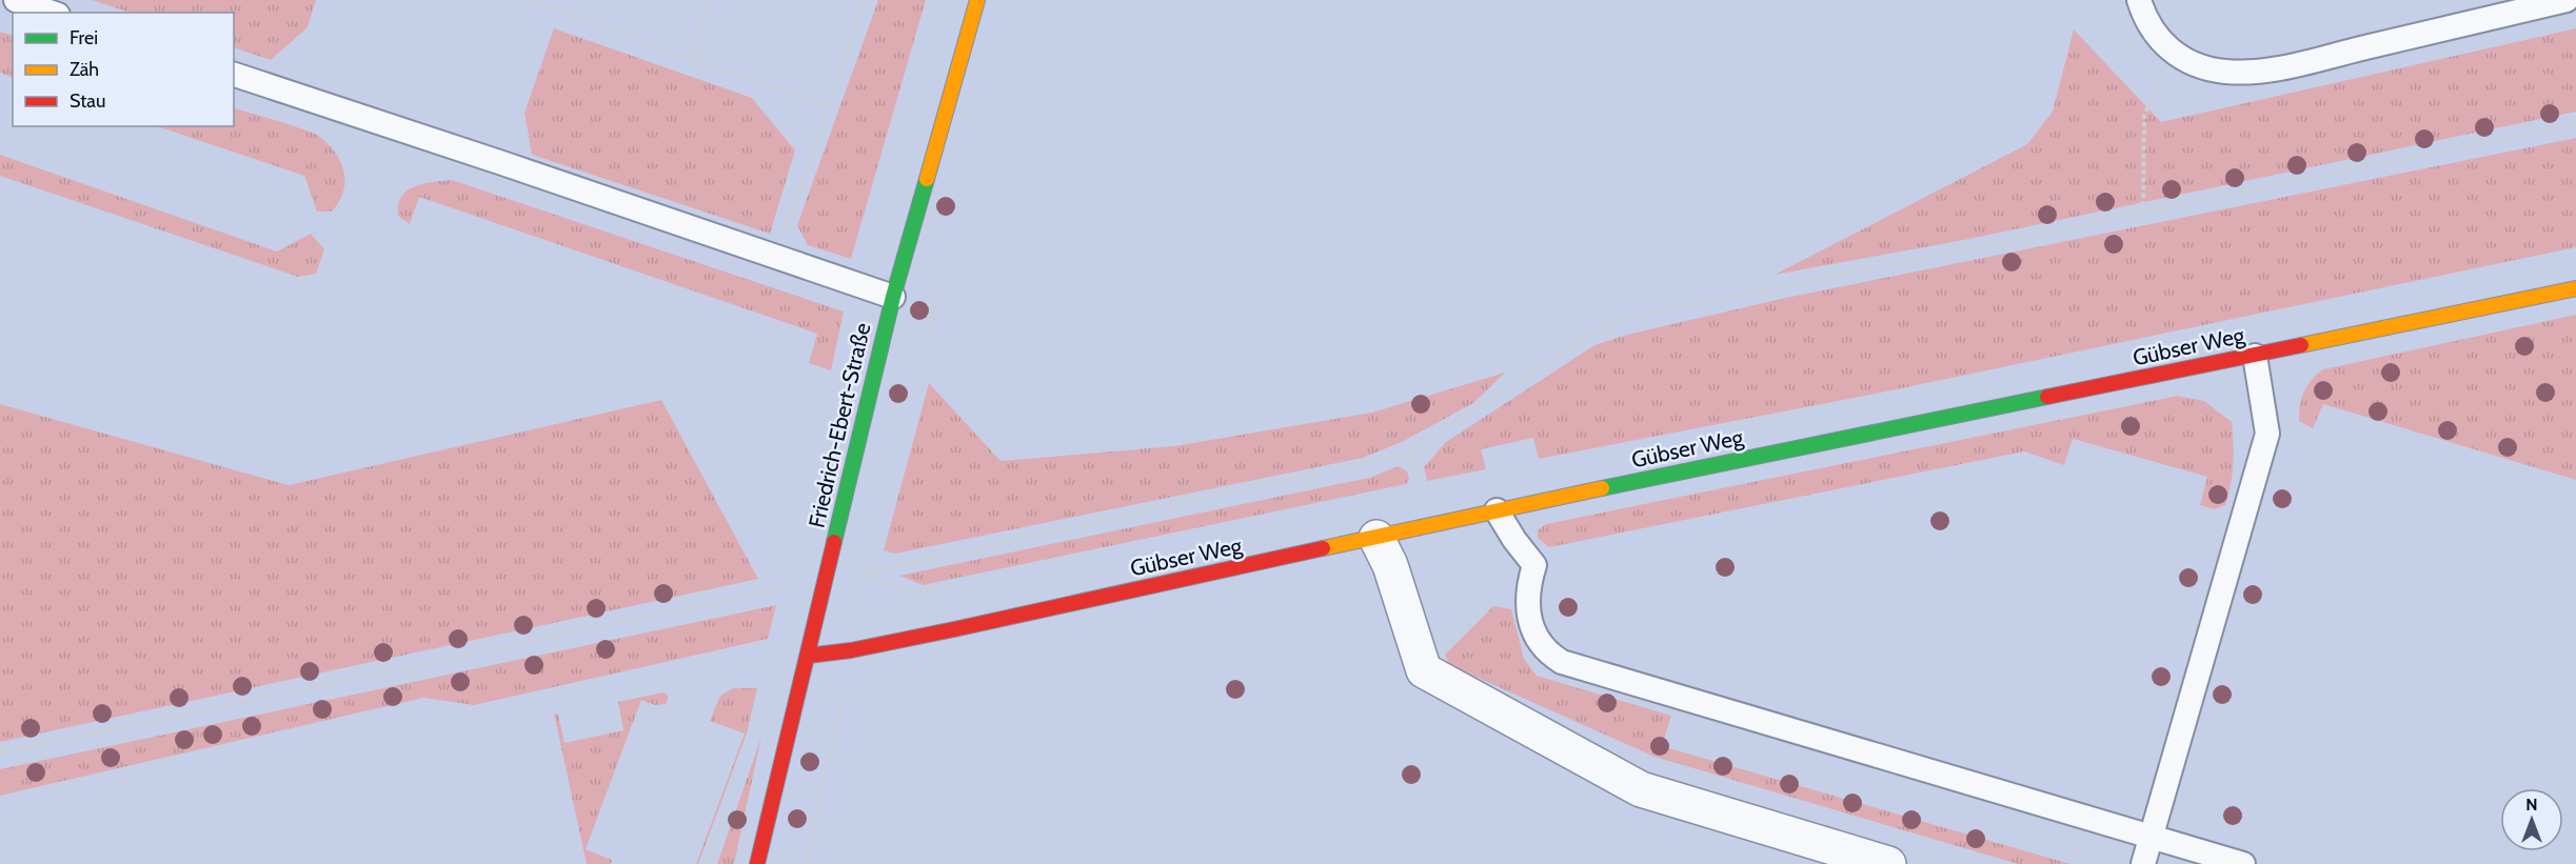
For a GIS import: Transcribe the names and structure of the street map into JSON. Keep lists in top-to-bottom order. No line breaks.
{"streets":{"street":["Gübser Weg","Friedrich-Ebert-Straße"]},"crossings":[["Gübser Weg","Friedrich-Ebert-Straße"]],"legend":["Frei","Zäh","Stau"],"north":"top"}
